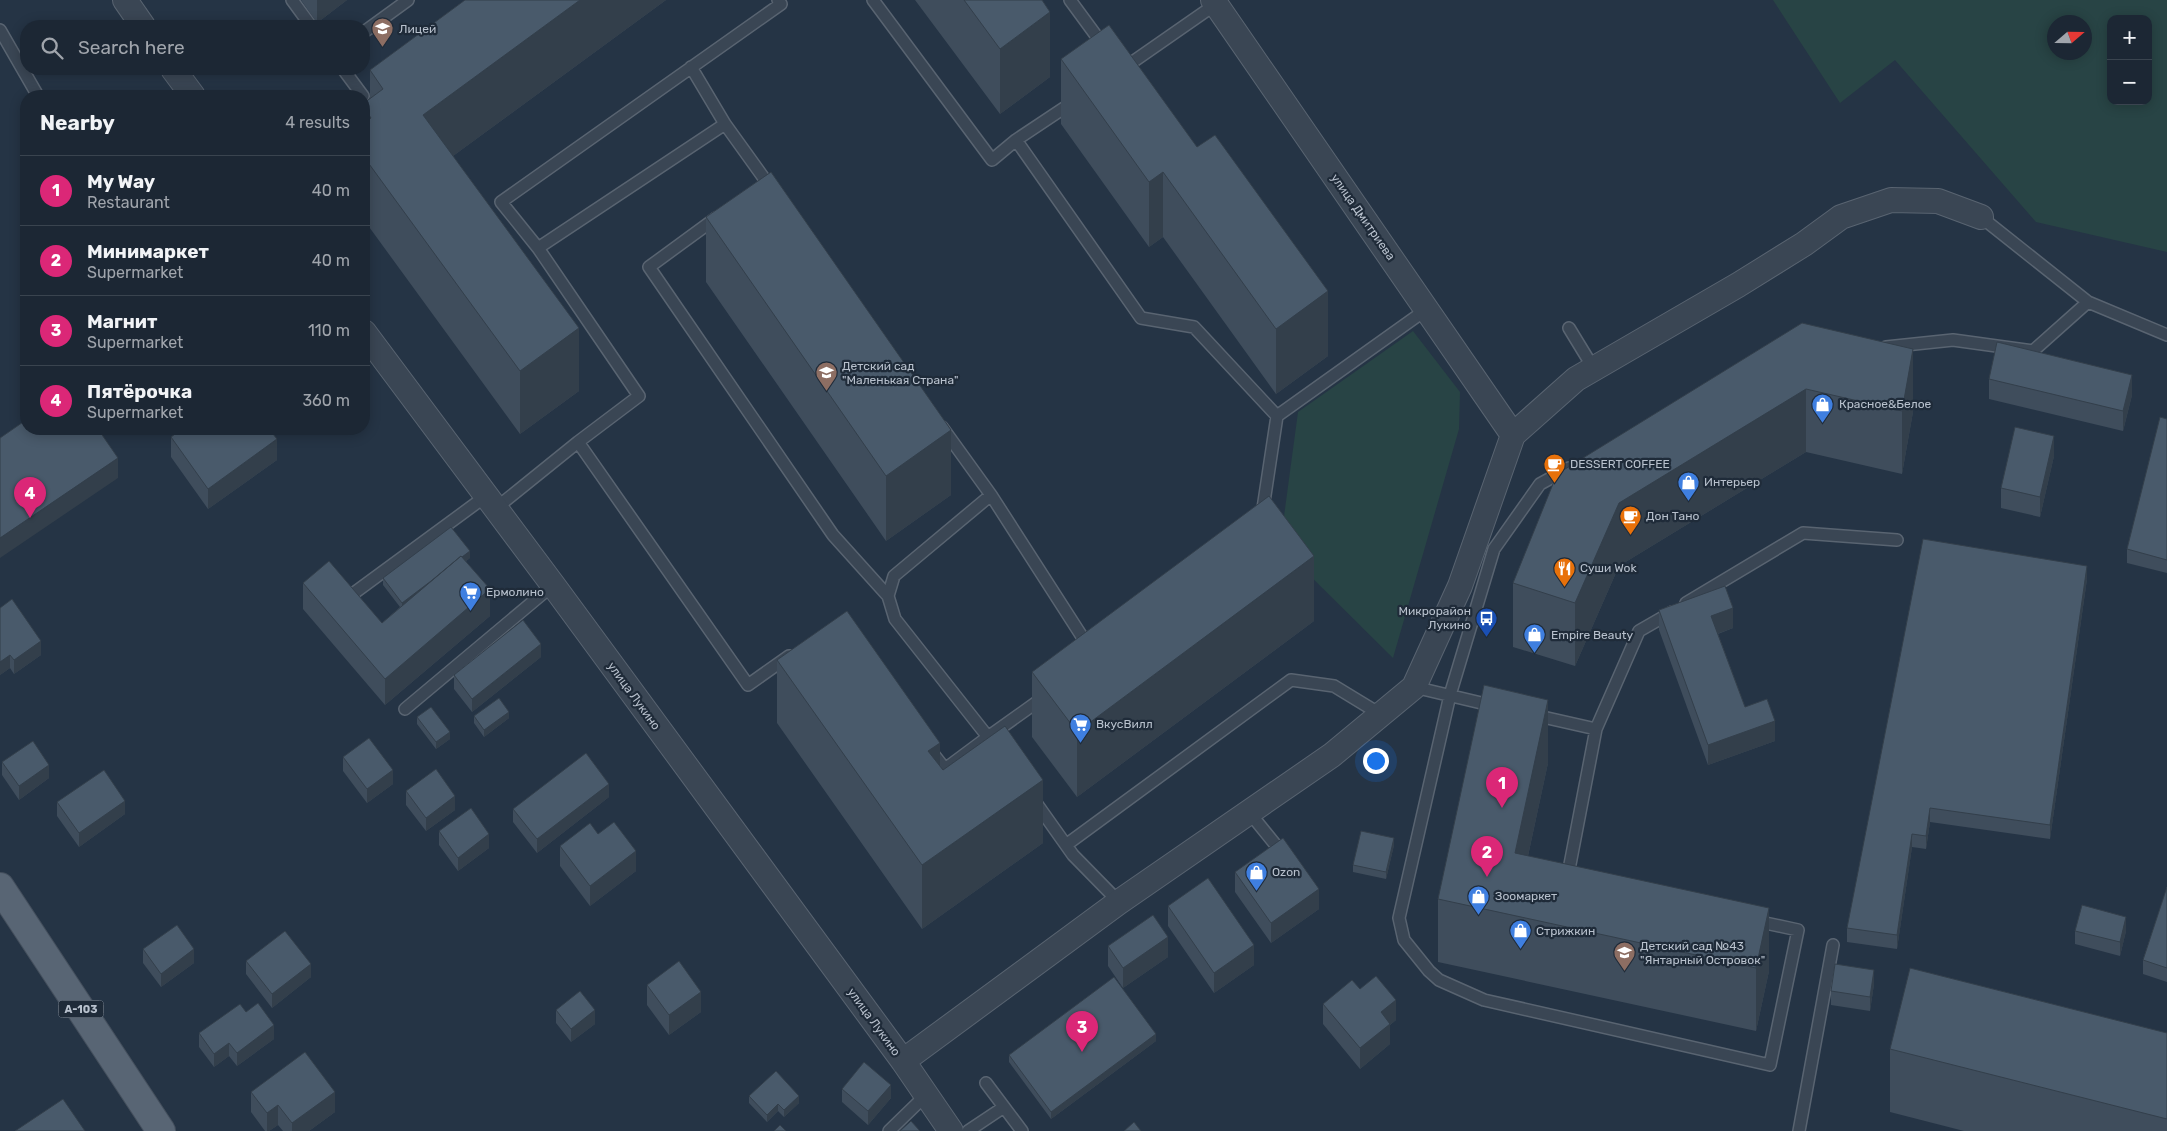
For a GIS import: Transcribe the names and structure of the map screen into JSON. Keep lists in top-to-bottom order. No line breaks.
{"streets":{"main road":["А-103"],"street":["улица Дмитриева","улица Лукино"]},"places":{"school or university":["Лицей","Детский сад \"Маленькая Страна\"","Детский сад №43 \"Янтарный Островок\""],"shop":["Красное&Белое","Интерьер","Empire Beauty","Ozon","Зоомаркет","Стрижкин"],"cafe":["DESSERT COFFEE","Дон Тано"],"restaurant":["Суши Wok"],"supermarket":["Ермолино","ВкусВилл"],"bus stop":["Микрорайон Лукино"]},"north":"right","page":{"map_buttons":["+","−"],"search":"Search here","heading":["Nearby","4 results"],"list":[{"mark":"1","name":"My Way","note":"Restaurant","value":"40 m"},{"mark":"2","name":"Минимаркет","note":"Supermarket","value":"40 m"},{"mark":"3","name":"Магнит","note":"Supermarket","value":"110 m"},{"mark":"4","name":"Пятёрочка","note":"Supermarket","value":"360 m"}],"pins":["4","1","2","3"]}}
